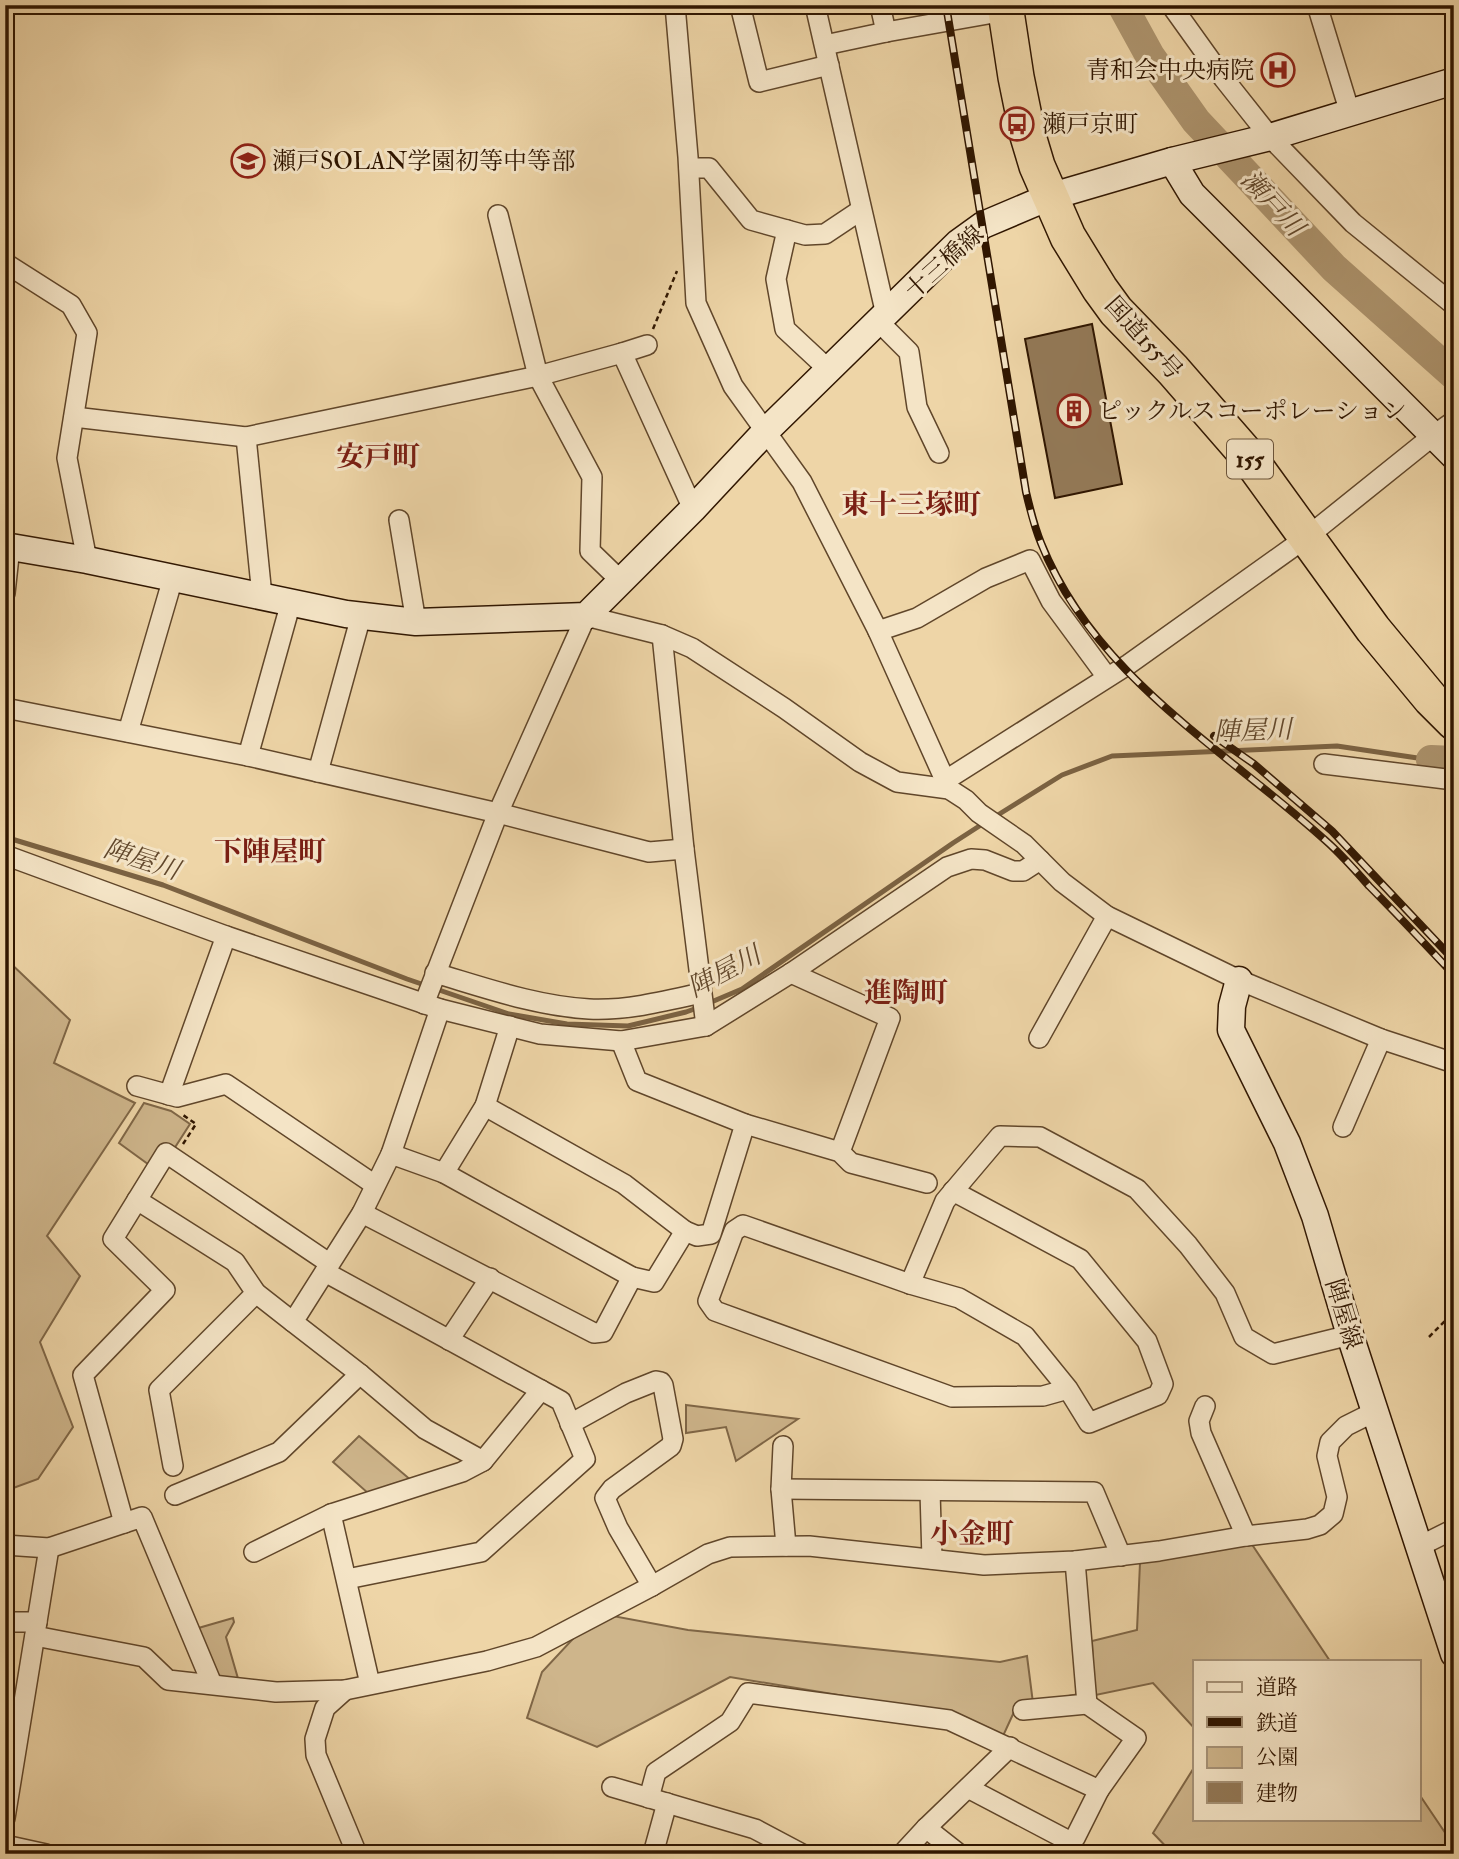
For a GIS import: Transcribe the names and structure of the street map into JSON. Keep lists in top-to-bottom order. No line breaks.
{"streets":{"highway":["国道155号","155"],"street":["十三橋線","陣屋線"]},"crossings":[["十三橋線","国道155号"]],"districts":["安戸町","東十三塚町","下陣屋町","進陶町","小金町"],"water":["瀬戸川","陣屋川"],"places":{"hospital":["青和会中央病院"],"bus stop":["瀬戸京町"],"school or university":["瀬戸SOLAN学園初等中等部"],"building":["ピックルスコーポレーション"]},"legend":["道路","鉄道","公園","建物"]}
